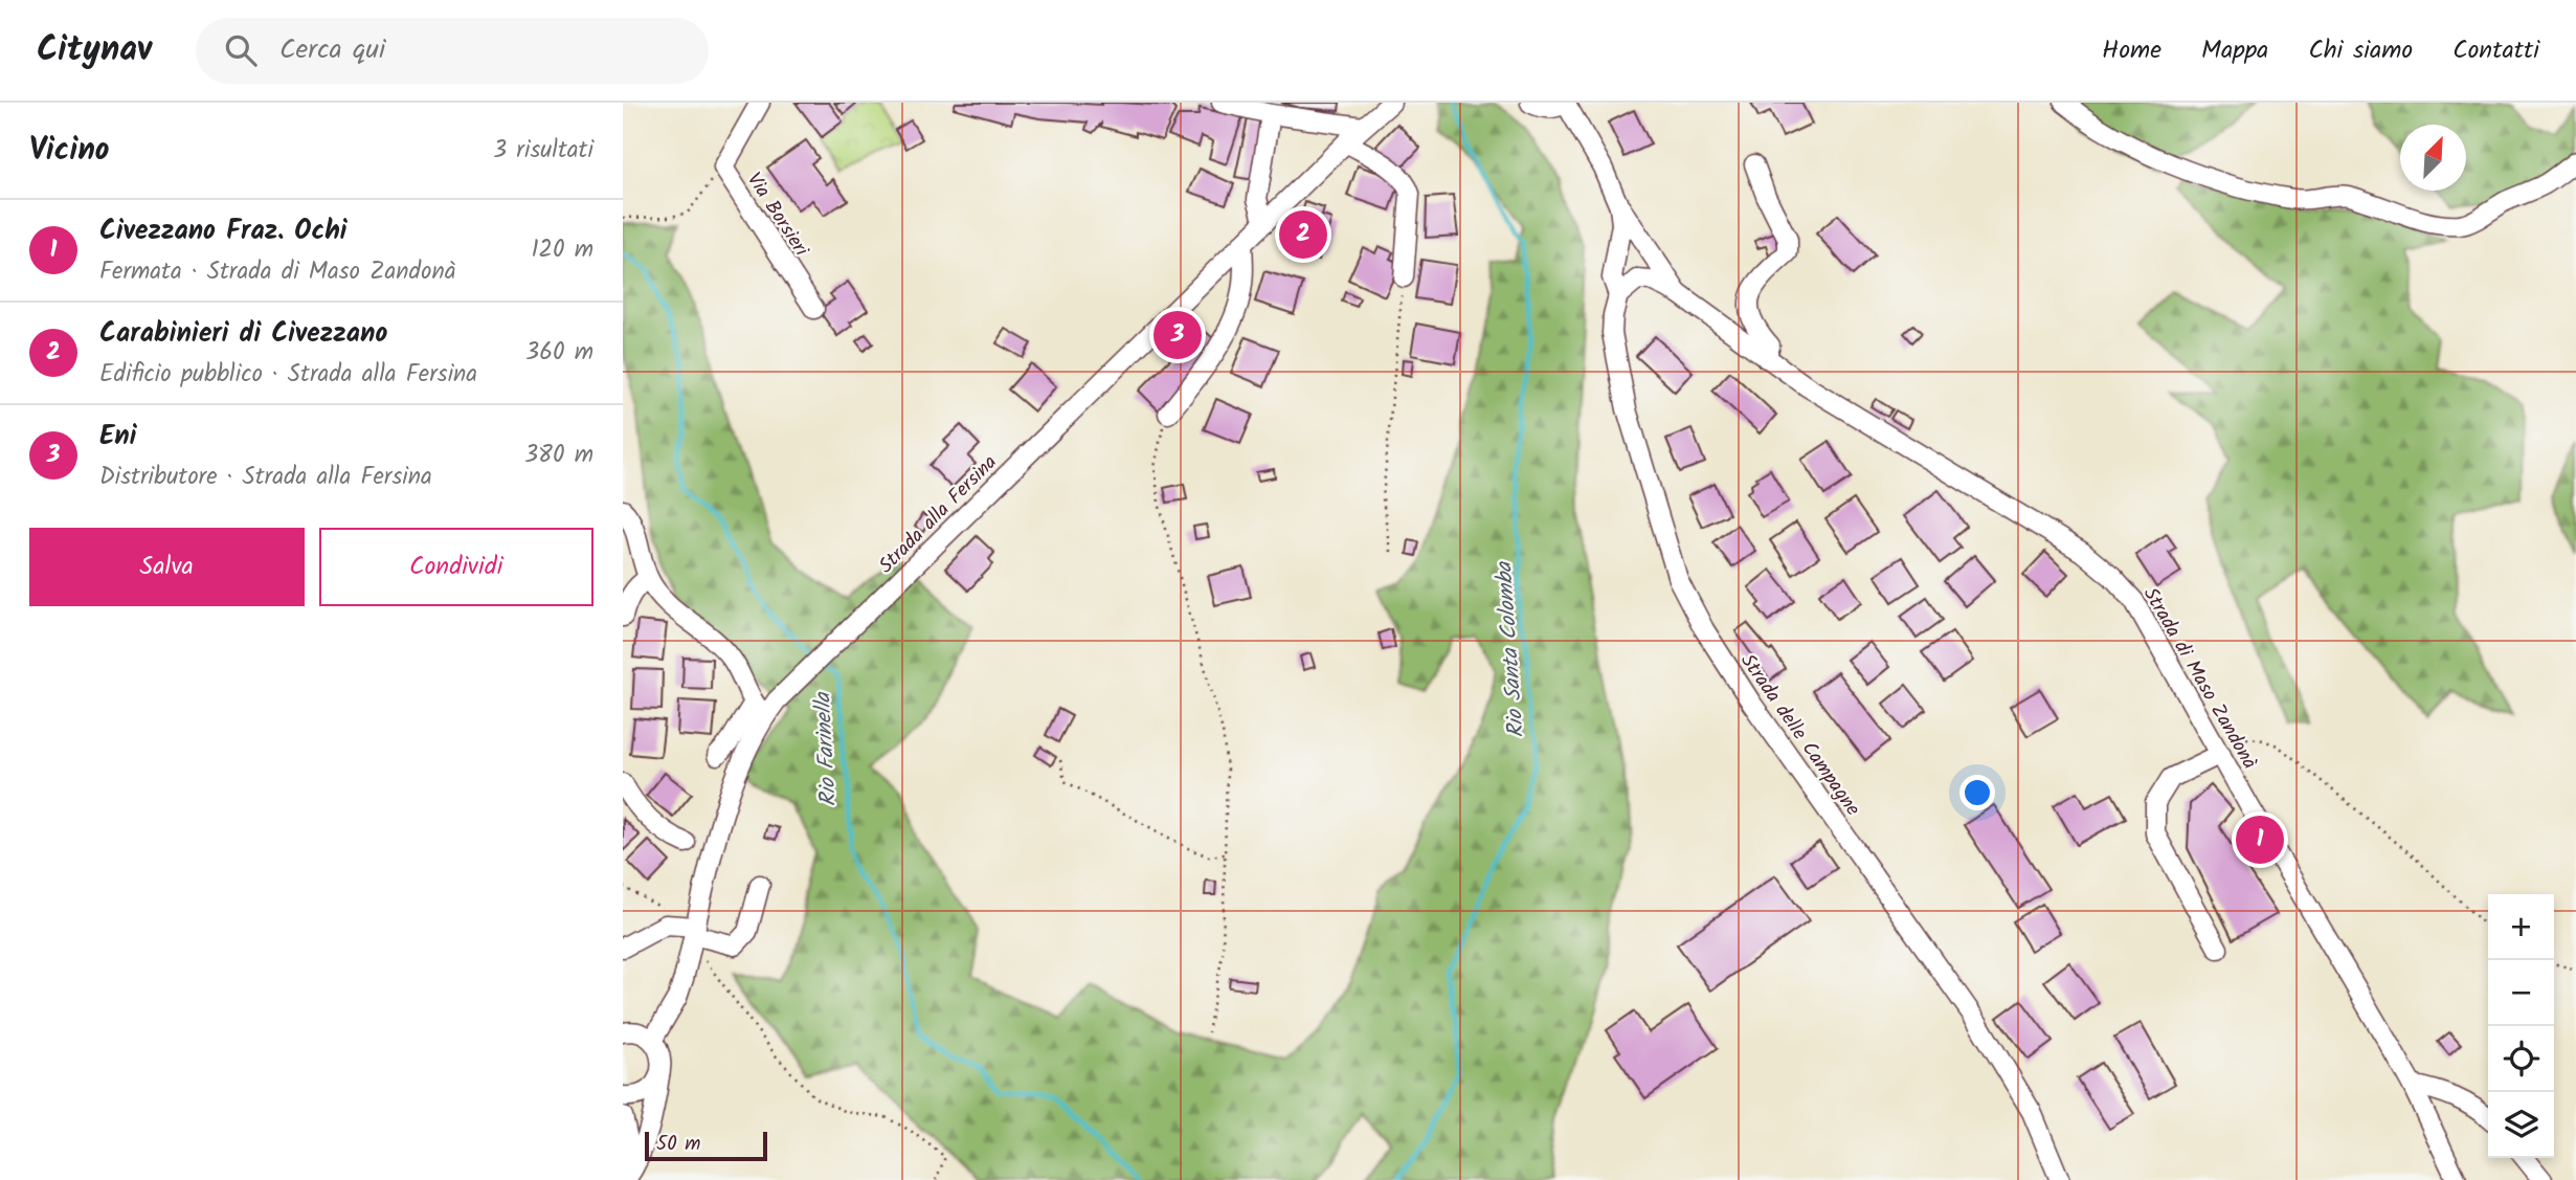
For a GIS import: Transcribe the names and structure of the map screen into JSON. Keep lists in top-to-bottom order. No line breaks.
{"streets":{"street":["Via Borsieri","Strada alla Fersina","Strada di Maso Zandonà","Strada delle Campagne"]},"water":["Rio Santa Colomba","Rio Farinella"],"scale_bar":"50 m","north":"top right","page":{"header":"Citynav","search":"Cerca qui","nav":["Home","Mappa","Chi siamo","Contatti"],"heading":["Vicino","3 risultati"],"list":[{"mark":"1","name":"Civezzano Fraz. Ochi","note":"Fermata · Strada di Maso Zandonà","value":"120 m"},{"mark":"2","name":"Carabinieri di Civezzano","note":"Edificio pubblico · Strada alla Fersina","value":"360 m"},{"mark":"3","name":"Eni","note":"Distributore · Strada alla Fersina","value":"380 m"}],"pins":["2","3","1"],"buttons":["Salva","Condividi"],"map_buttons":["+","−"],"scale":"50 m"}}
